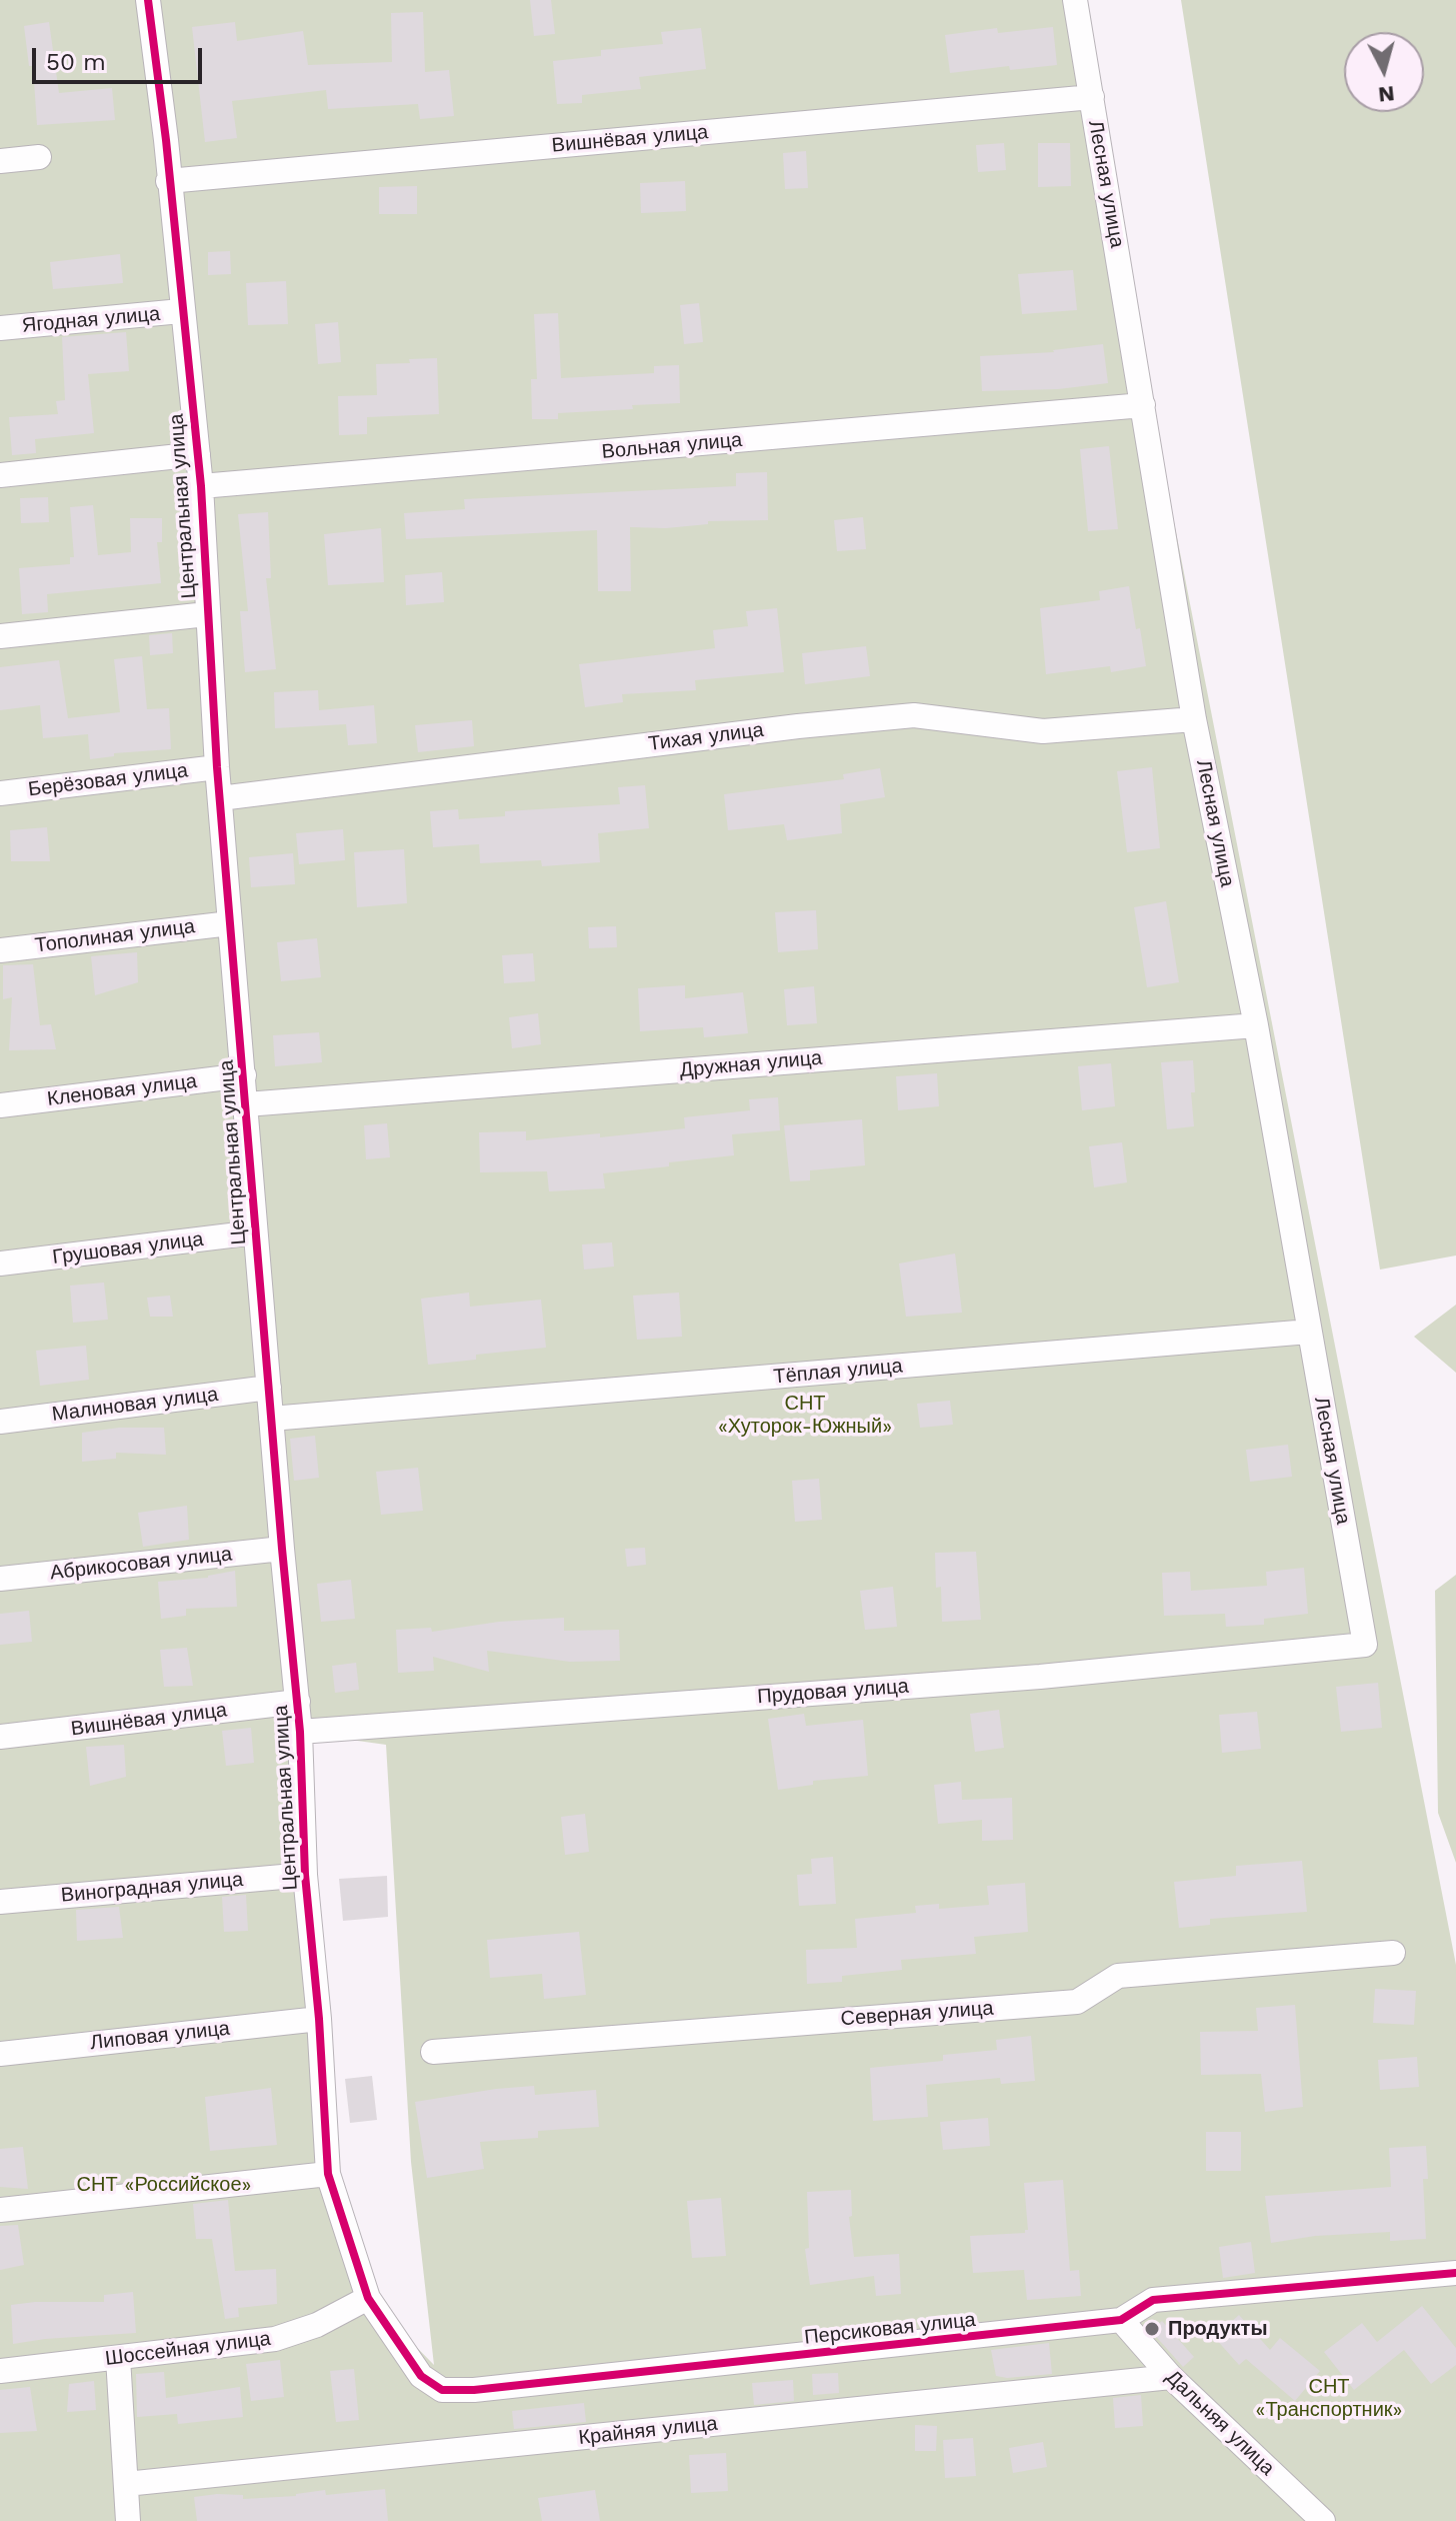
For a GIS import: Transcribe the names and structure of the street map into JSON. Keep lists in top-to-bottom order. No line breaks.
{"streets":{"street":["Вишнёвая улица","Лесная улица","Ягодная улица","Вольная улица","Центральная улица","Тихая улица","Берёзовая улица","Тополиная улица","Дружная улица","Кленовая улица","Грушовая улица","Тёплая улица","Малиновая улица","Абрикосовая улица","Прудовая улица","Виноградная улица","Северная улица","Липовая улица","Персиковая улица","Шоссейная улица","Дальняя улица","Крайняя улица"]},"crossings":[["Вишнёвая улица","Лесная улица"],["Вишнёвая улица","Центральная улица"],["Лесная улица","Вольная улица"],["Лесная улица","Тихая улица"],["Лесная улица","Дружная улица"],["Лесная улица","Тёплая улица"],["Лесная улица","Прудовая улица"],["Ягодная улица","Центральная улица"],["Вольная улица","Центральная улица"],["Центральная улица","Тихая улица"],["Центральная улица","Берёзовая улица"],["Центральная улица","Тополиная улица"],["Центральная улица","Дружная улица"],["Центральная улица","Кленовая улица"],["Центральная улица","Грушовая улица"],["Центральная улица","Тёплая улица"],["Центральная улица","Малиновая улица"],["Центральная улица","Абрикосовая улица"],["Центральная улица","Прудовая улица"],["Центральная улица","Виноградная улица"],["Центральная улица","Липовая улица"],["Центральная улица","Персиковая улица"],["Центральная улица","Шоссейная улица"],["Персиковая улица","Шоссейная улица"],["Персиковая улица","Дальняя улица"],["Дальняя улица","Крайняя улица"]],"parks":["СНТ «Хуторок-Южный»","СНТ «Российское»","СНТ «Транспортник»"],"places":["Продукты"],"scale_bar":"50 m","north":"bottom"}
